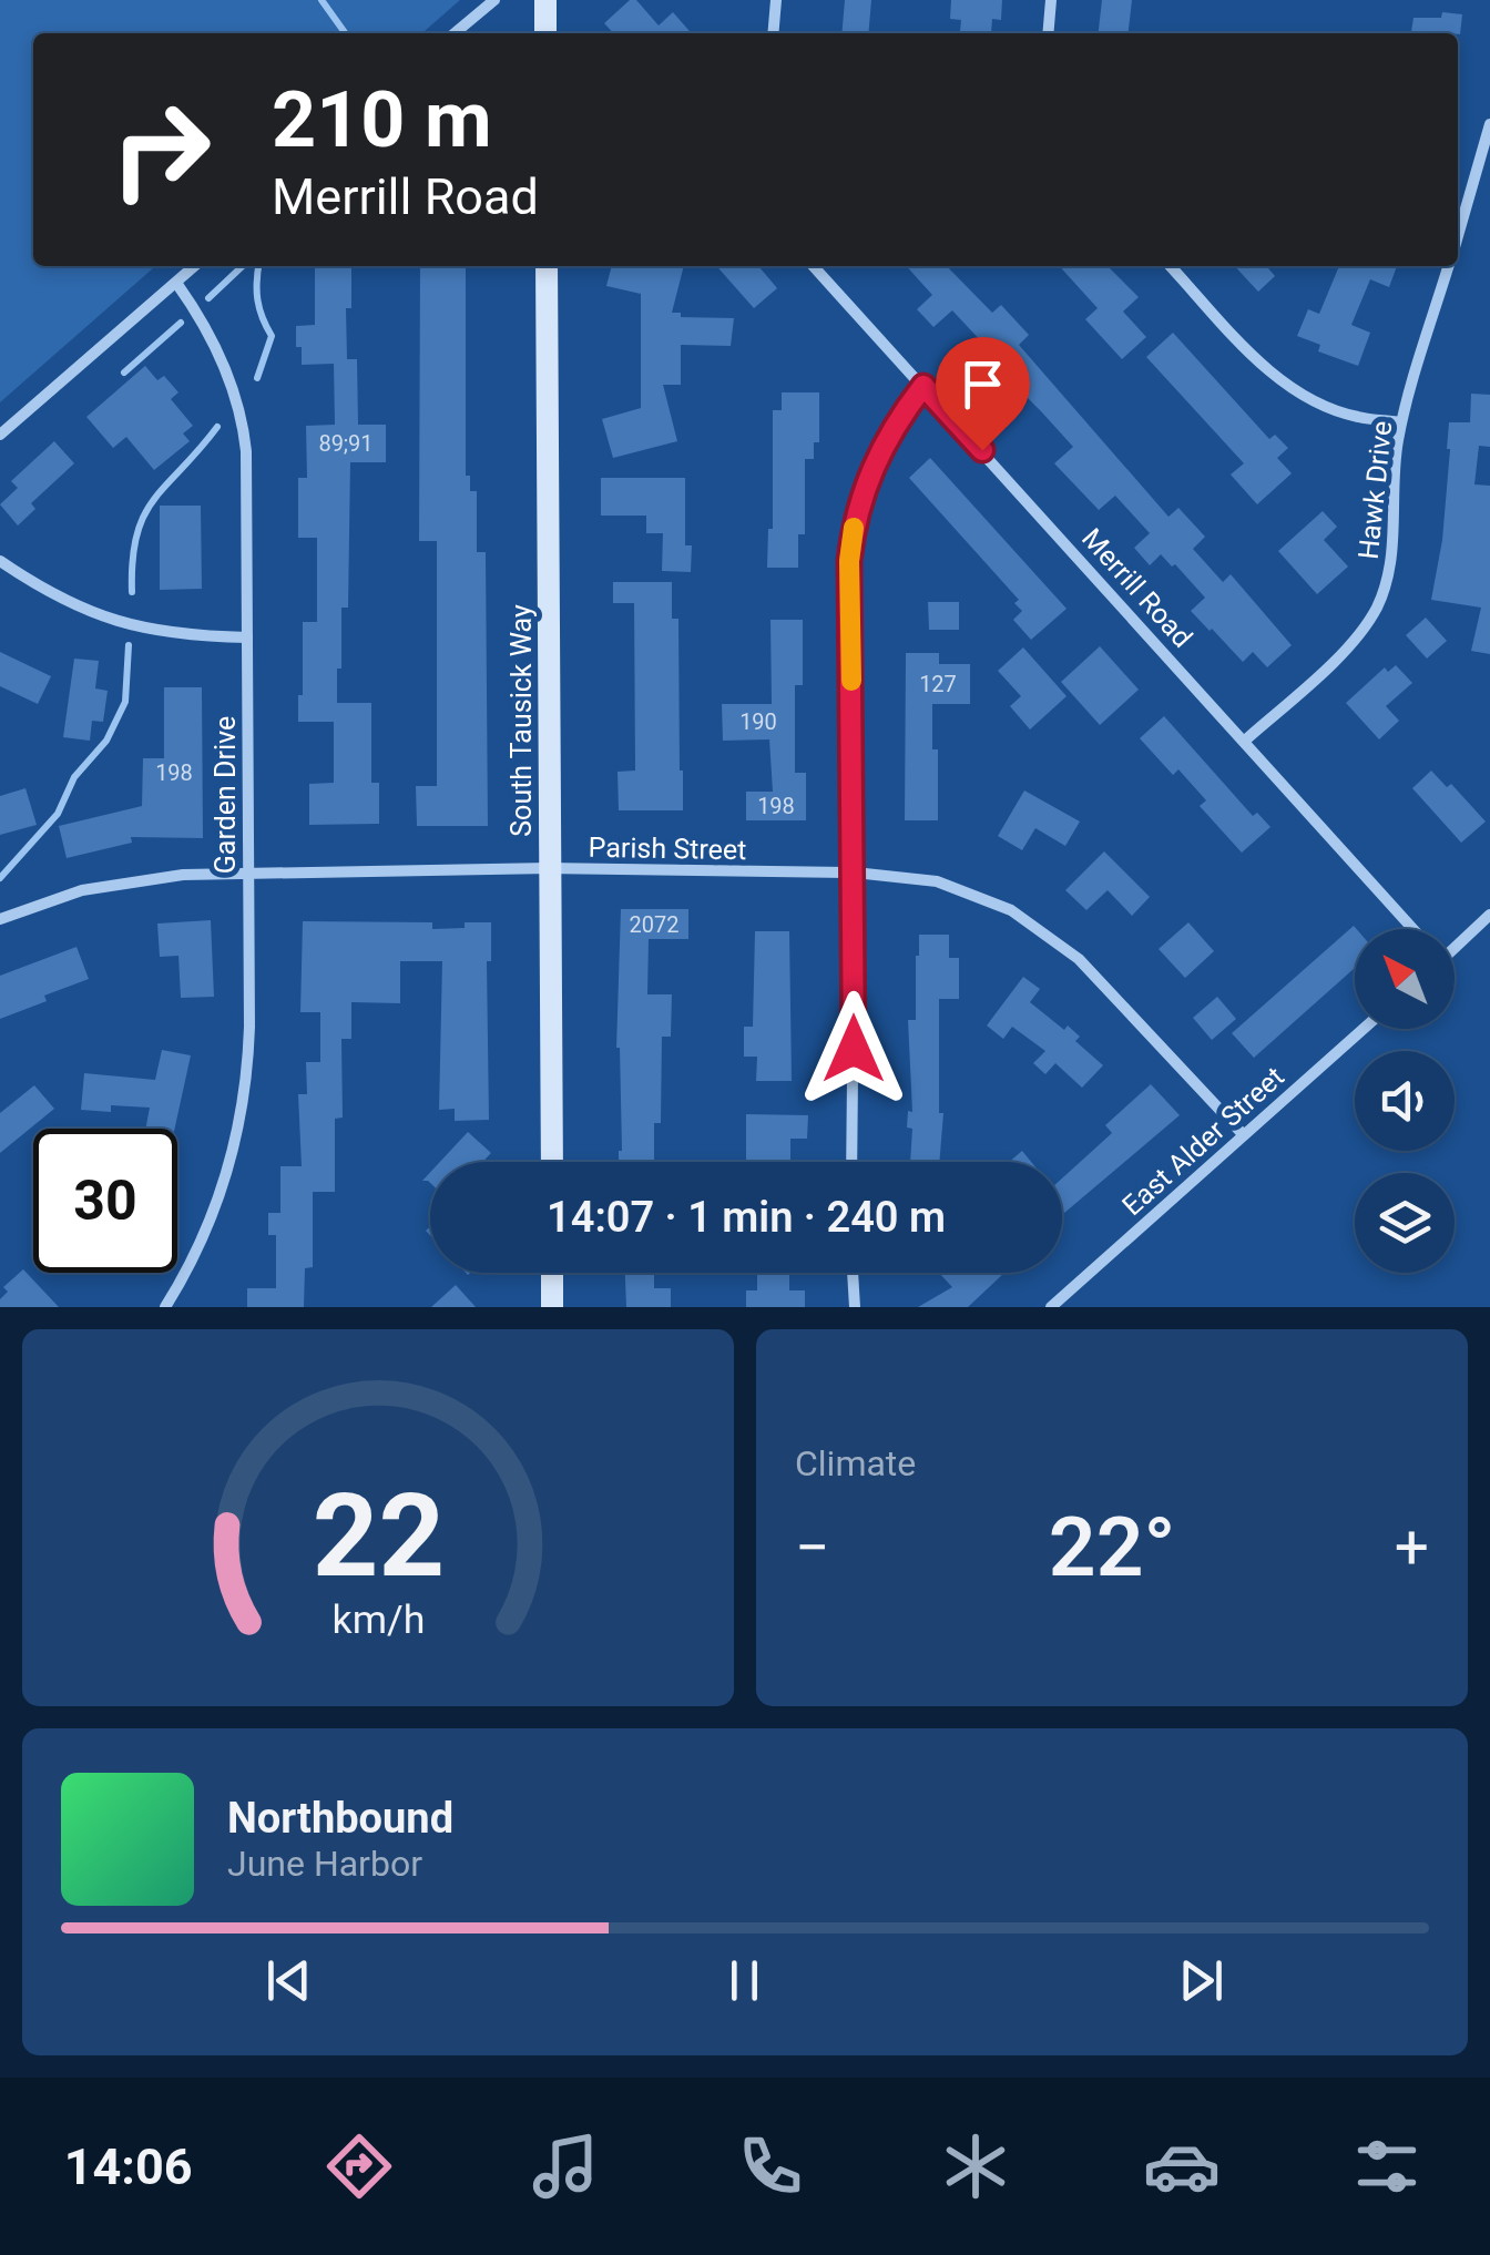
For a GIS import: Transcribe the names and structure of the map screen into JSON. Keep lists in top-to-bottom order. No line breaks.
{"streets":{"main road":["South Tausick Way"],"street":["Hawk Drive","Merrill Road","Garden Drive","Parish Street","East Alder Street"]},"crossings":[["Hawk Drive","Merrill Road"],["South Tausick Way","Parish Street"],["Garden Drive","Parish Street"],["Parish Street","East Alder Street"]],"house_numbers":["89;91","127","190","198","198","2072"],"north":"top left","page":{"turn":["210 m","Merrill Road"],"limit":"30","trip":"14:07 · 1 min · 240 m","tile":"Climate","heat":["−","22°","+"],"song":["Northbound","June Harbor"],"tabs":"14:06","gauge":["22","km/h"]}}
